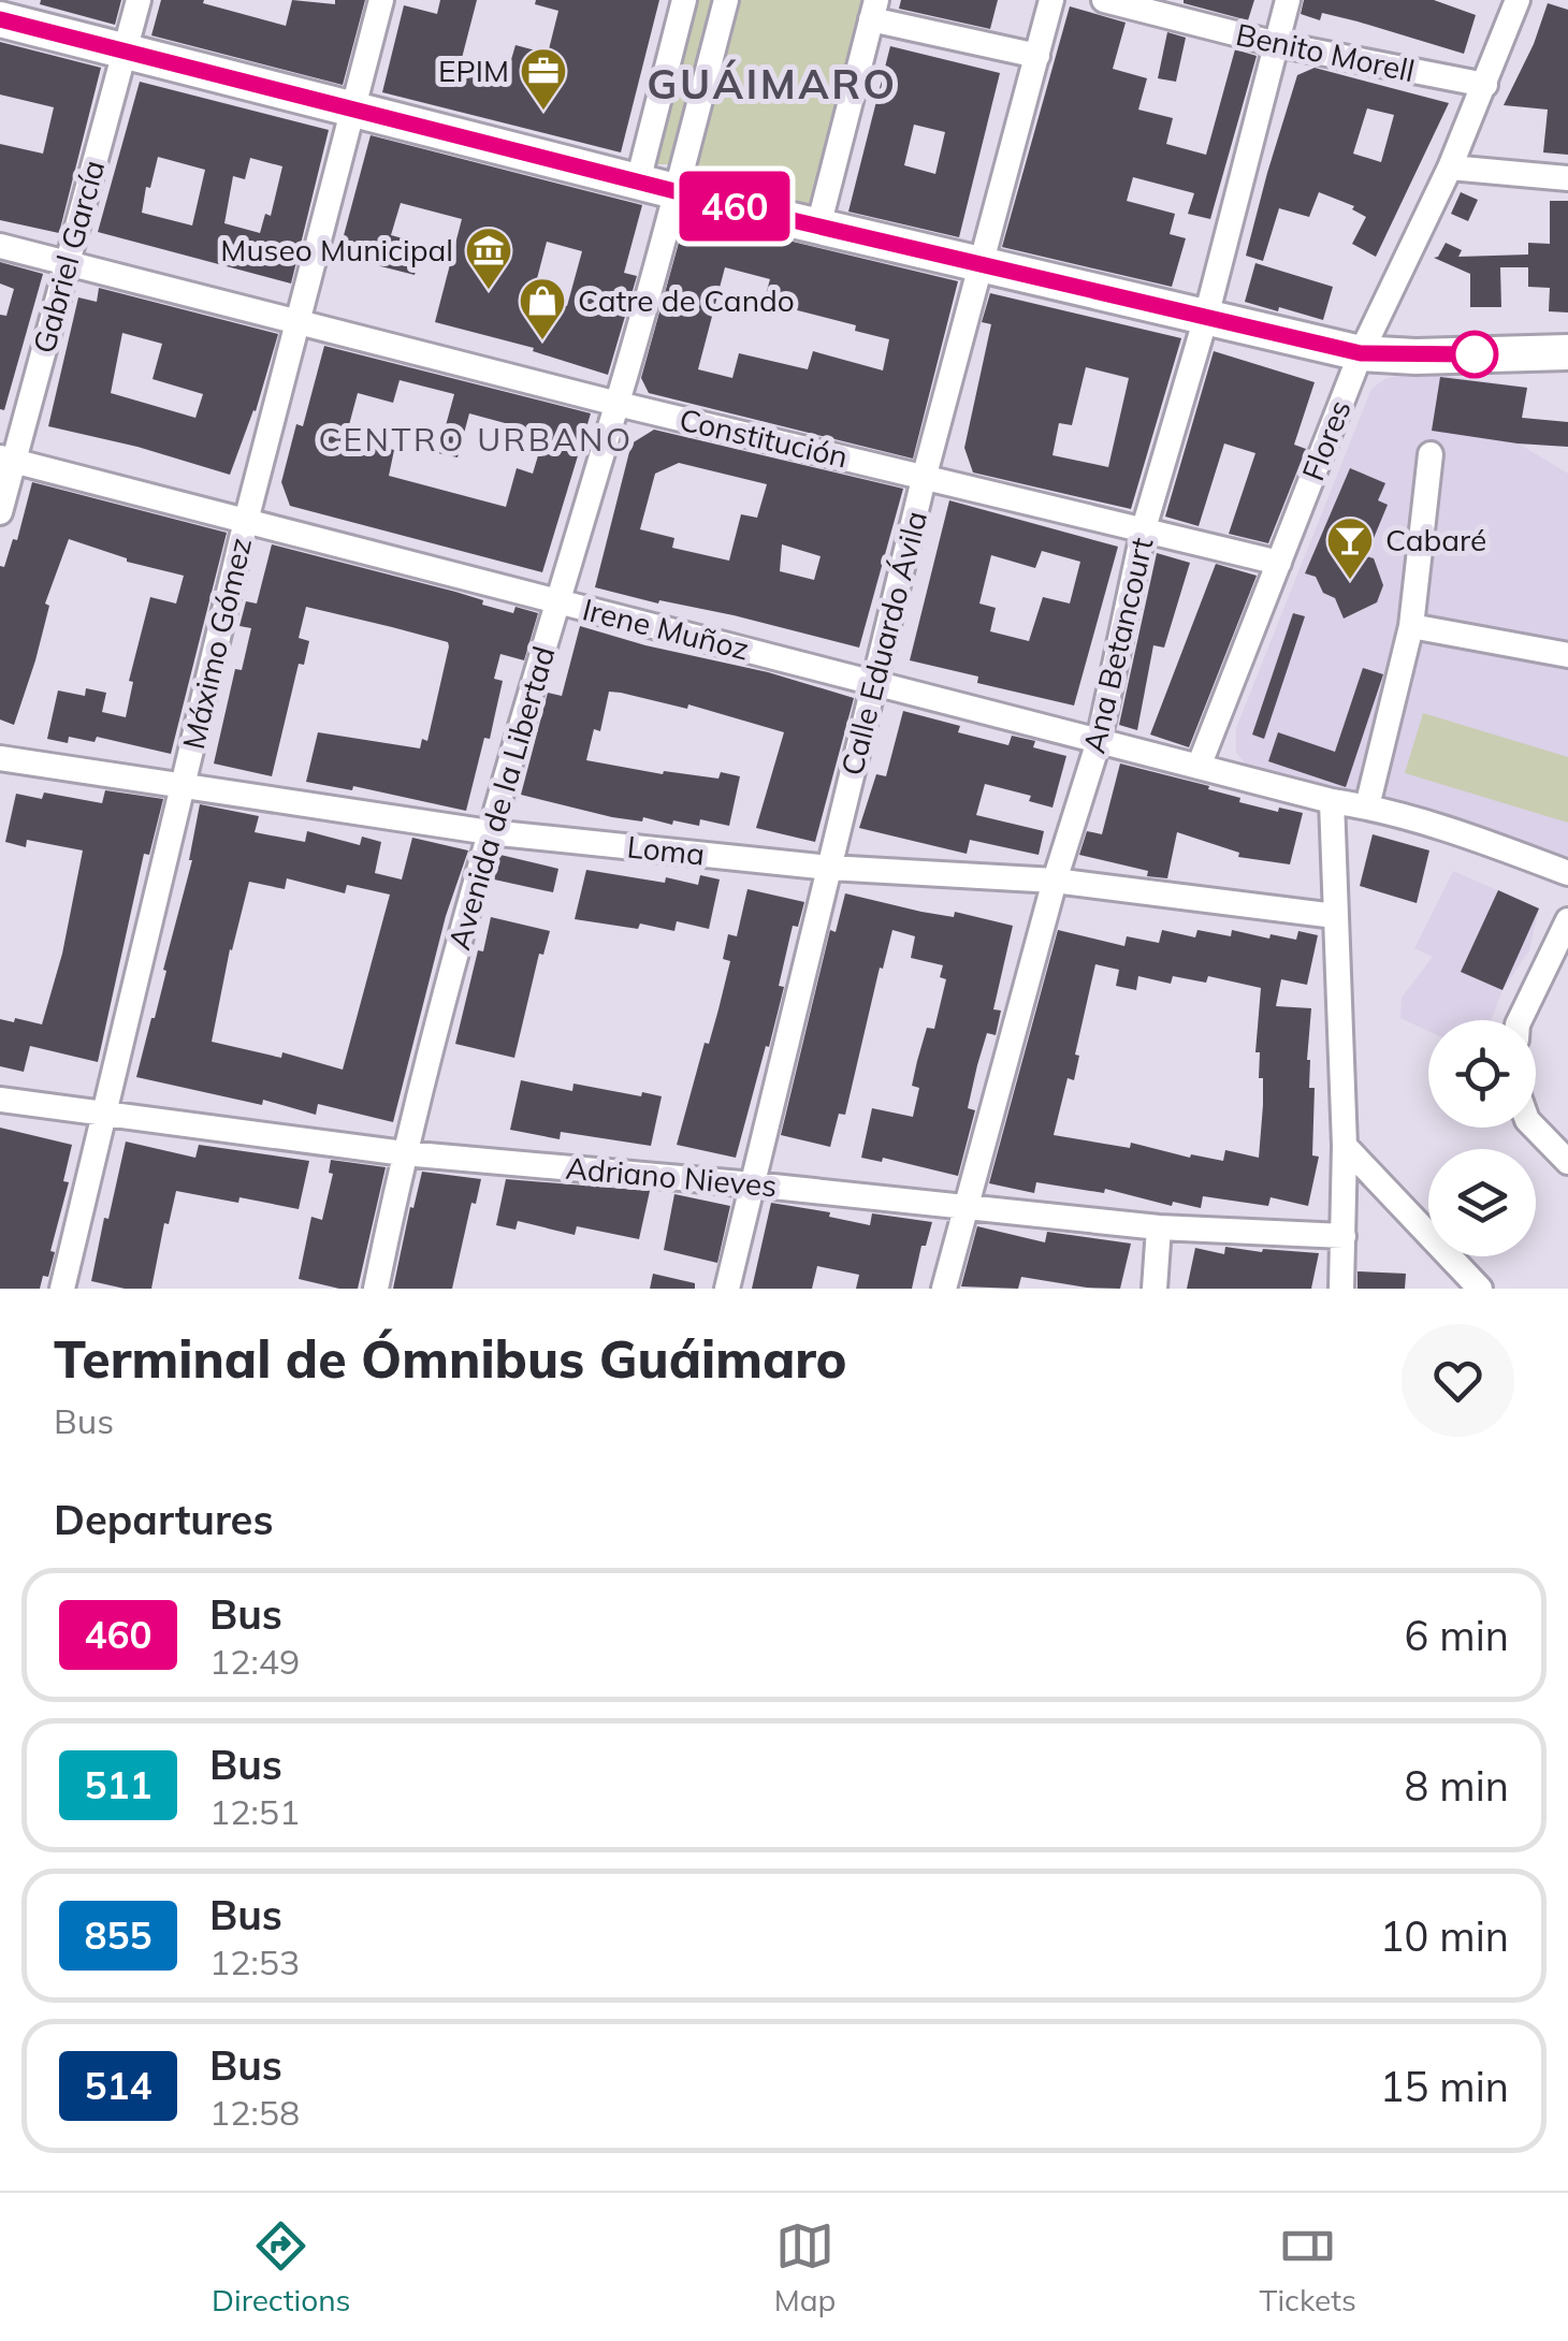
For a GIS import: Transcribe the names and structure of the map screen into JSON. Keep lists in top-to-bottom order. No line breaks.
{"streets":{"street":["Benito Morell","Gabriel García","Constitución","Flores","Irene Muñoz","Máximo Gómez","Calle Eduardo Ávila","Ana Betancourt","Avenida de la Libertad","Loma","Adriano Nieves"]},"crossings":[["Benito Morell","Flores"],["Benito Morell","Ana Betancourt"],["Gabriel García","Constitución"],["Gabriel García","Irene Muñoz"],["Constitución","Flores"],["Constitución","Máximo Gómez"],["Constitución","Calle Eduardo Ávila"],["Constitución","Ana Betancourt"],["Constitución","Avenida de la Libertad"],["Flores","Irene Muñoz"],["Irene Muñoz","Máximo Gómez"],["Irene Muñoz","Calle Eduardo Ávila"],["Irene Muñoz","Ana Betancourt"],["Irene Muñoz","Avenida de la Libertad"],["Máximo Gómez","Loma"],["Máximo Gómez","Adriano Nieves"],["Calle Eduardo Ávila","Loma"],["Calle Eduardo Ávila","Adriano Nieves"],["Ana Betancourt","Loma"],["Ana Betancourt","Adriano Nieves"],["Avenida de la Libertad","Loma"],["Avenida de la Libertad","Adriano Nieves"]],"districts":["GUÁIMARO","CENTRO URBANO"],"places":{"office":["EPIM"],"museum":["Museo Municipal"],"shop":["Catre de Cando"],"bar":["Cabaré"]},"lines":["bus line 460"],"page":{"on_map":"460","heading":[["Terminal de Ómnibus Guáimaro","Bus"],"Departures"],"list":[{"mark":"460","name":"Bus","note":"12:49","value":"6 min"},{"mark":"511","name":"Bus","note":"12:51","value":"8 min"},{"mark":"855","name":"Bus","note":"12:53","value":"10 min"},{"mark":"514","name":"Bus","note":"12:58","value":"15 min"}],"tabs":["Directions","Map","Tickets"]}}
